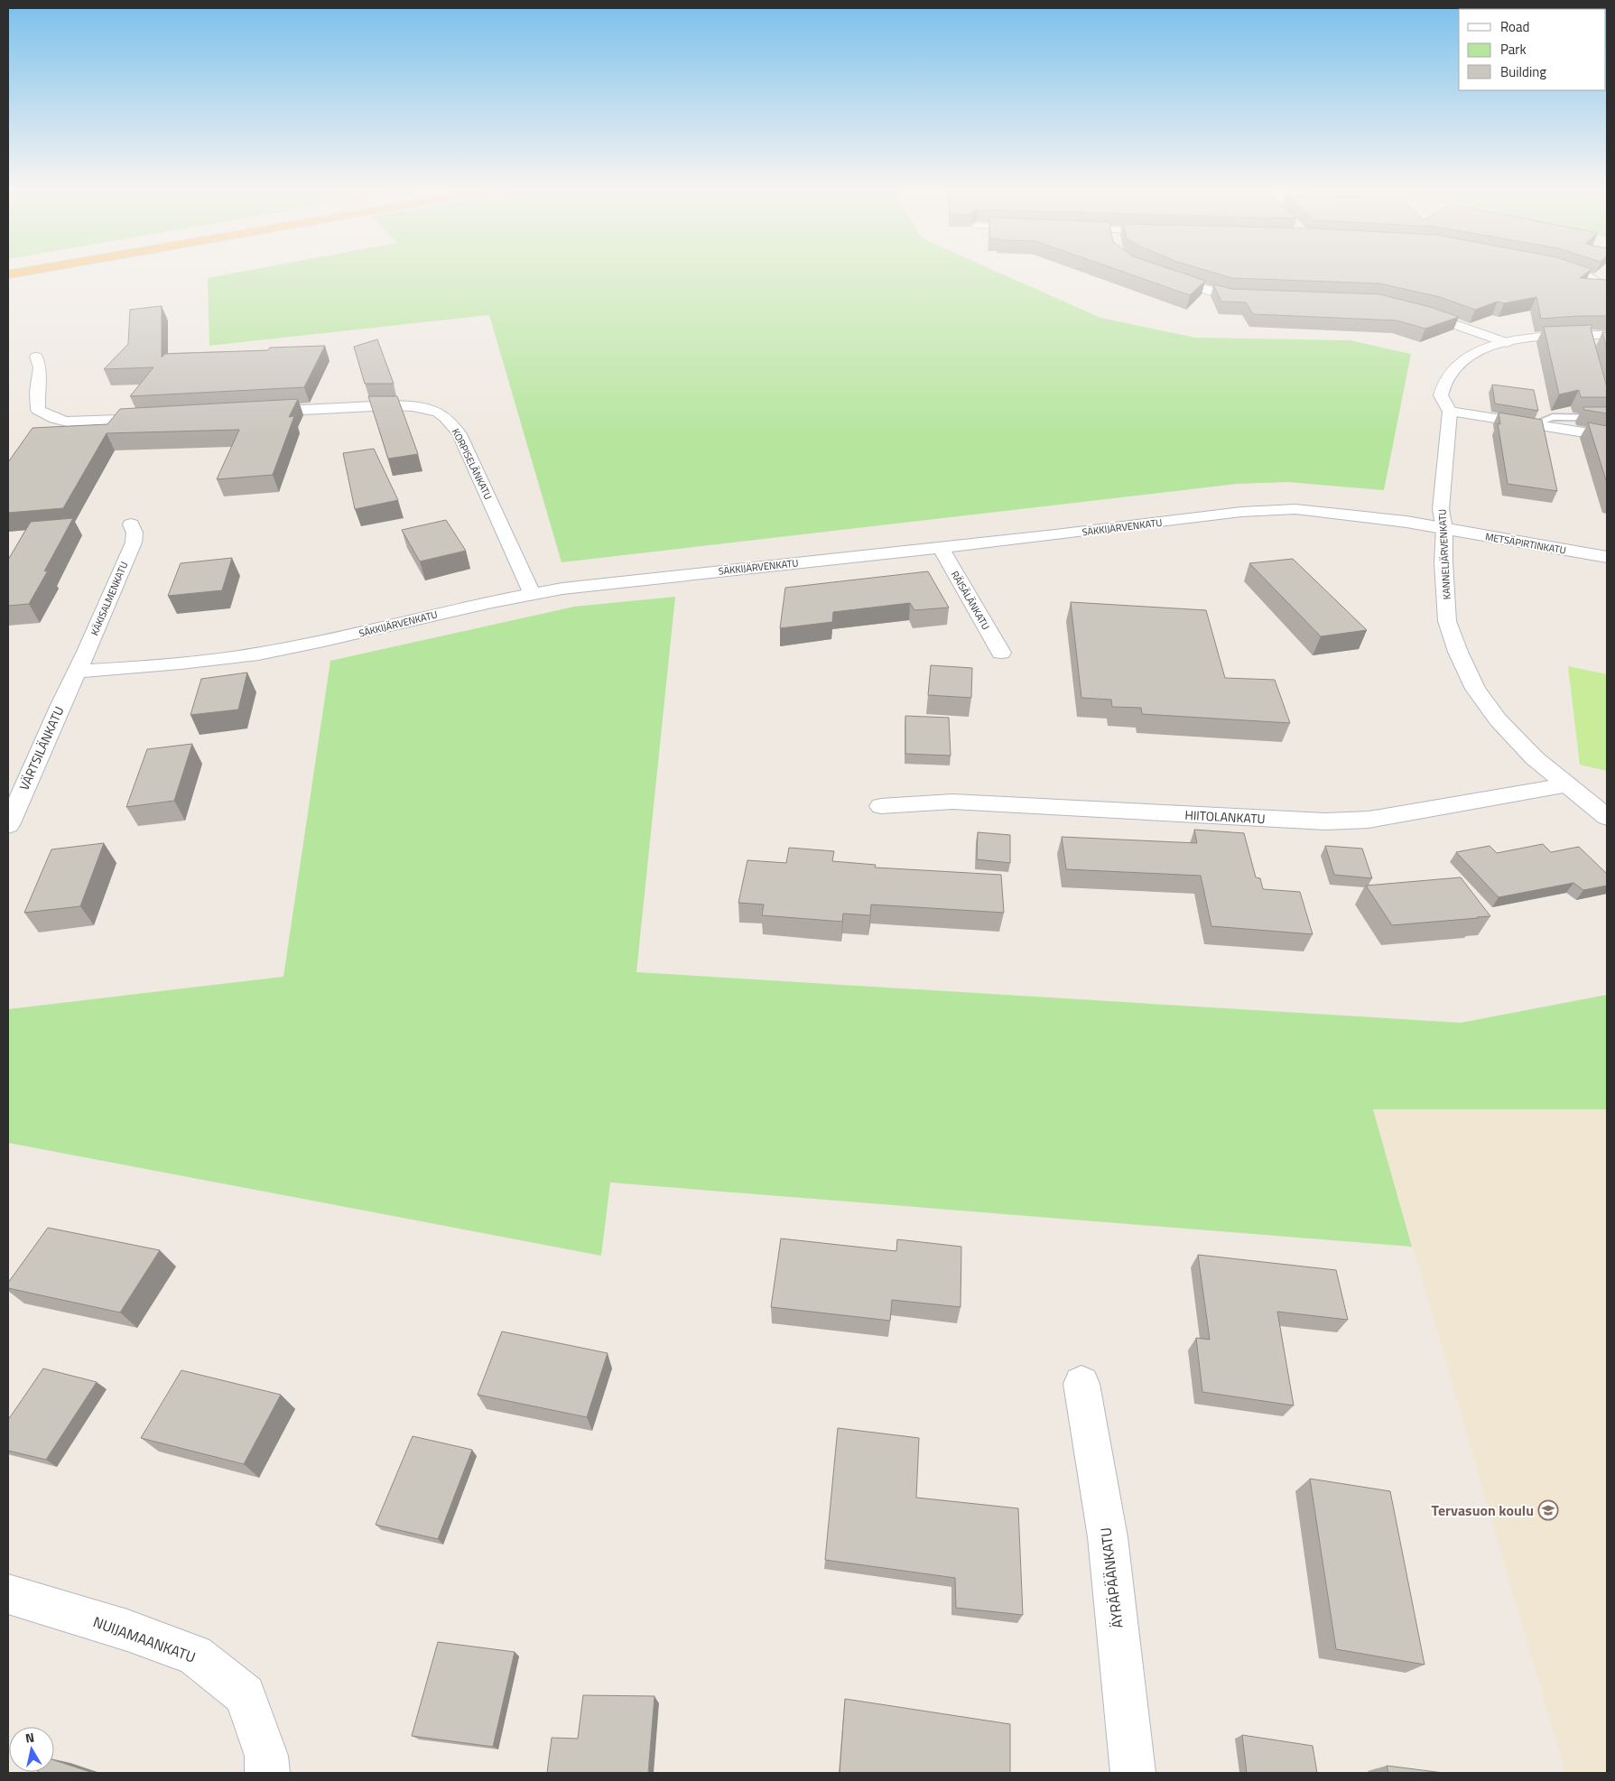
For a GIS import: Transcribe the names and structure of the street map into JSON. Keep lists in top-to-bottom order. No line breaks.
{"streets":{"street":["KORPISELÄNKATU","SÄKKIJÄRVENKATU","METSÄPIRTINKATU","KANNELJÄRVENKATU","KÄKISALMENKATU","RÄISÄLÄNKATU","VÄRTSILÄNKATU","HIITOLANKATU","ÄYRÄPÄÄNKATU","NUIJAMAANKATU"]},"crossings":[["KORPISELÄNKATU","SÄKKIJÄRVENKATU"],["SÄKKIJÄRVENKATU","METSÄPIRTINKATU"],["SÄKKIJÄRVENKATU","KANNELJÄRVENKATU"],["SÄKKIJÄRVENKATU","KÄKISALMENKATU"],["SÄKKIJÄRVENKATU","RÄISÄLÄNKATU"],["SÄKKIJÄRVENKATU","VÄRTSILÄNKATU"],["METSÄPIRTINKATU","KANNELJÄRVENKATU"],["KANNELJÄRVENKATU","HIITOLANKATU"],["KÄKISALMENKATU","VÄRTSILÄNKATU"]],"places":{"school or university":["Tervasuon koulu"]},"legend":["Road","Park","Building"],"north":"top"}
